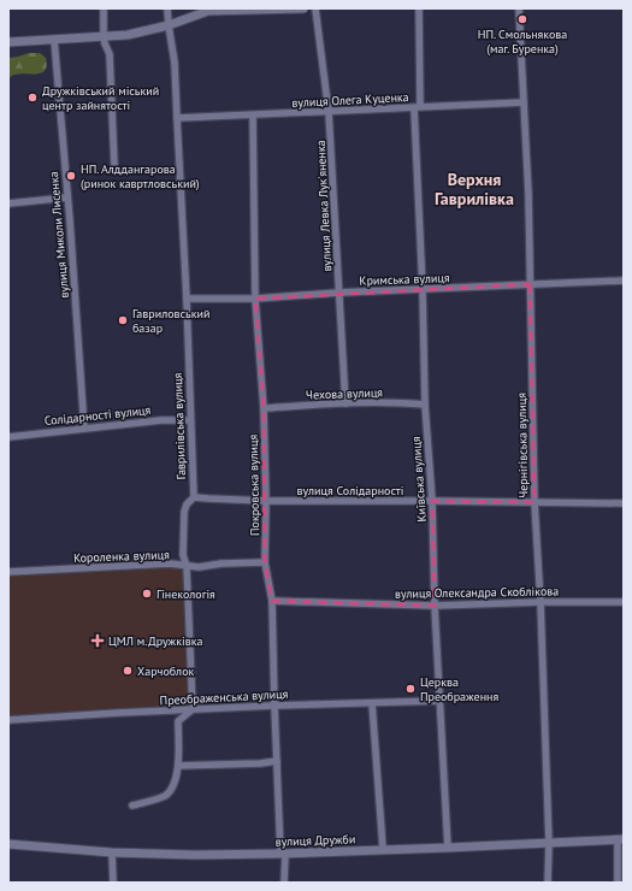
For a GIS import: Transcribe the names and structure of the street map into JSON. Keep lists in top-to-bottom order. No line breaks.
{"streets":{"street":["вулиця Олега Куценка","вулиця Левка Лук'яненка","вулиця Миколи Лисенка","Кримська вулиця","Чехова вулиця","Солідарності вулиця","Гаврилівська вулиця","Чернігівська вулиця","Київська вулиця","Покровська вулиця","вулиця Солідарності","Короленка вулиця","вулиця Олександра Скоблікова","Преображенська вулиця","вулиця Дружби"]},"crossings":[["вулиця Олега Куценка","вулиця Левка Лук'яненка"],["вулиця Олега Куценка","Гаврилівська вулиця"],["вулиця Олега Куценка","Чернігівська вулиця"],["вулиця Олега Куценка","Київська вулиця"],["вулиця Олега Куценка","Покровська вулиця"],["вулиця Левка Лук'яненка","Кримська вулиця"],["вулиця Левка Лук'яненка","Чехова вулиця"],["вулиця Миколи Лисенка","Солідарності вулиця"],["Кримська вулиця","Гаврилівська вулиця"],["Кримська вулиця","Чернігівська вулиця"],["Кримська вулиця","Київська вулиця"],["Кримська вулиця","Покровська вулиця"],["Чехова вулиця","Київська вулиця"],["Чехова вулиця","Покровська вулиця"],["Солідарності вулиця","Гаврилівська вулиця"],["Гаврилівська вулиця","вулиця Солідарності"],["Гаврилівська вулиця","Короленка вулиця"],["Гаврилівська вулиця","Преображенська вулиця"],["Чернігівська вулиця","вулиця Солідарності"],["Чернігівська вулиця","вулиця Олександра Скоблікова"],["Чернігівська вулиця","вулиця Дружби"],["Київська вулиця","вулиця Солідарності"],["Київська вулиця","вулиця Олександра Скоблікова"],["Київська вулиця","Преображенська вулиця"],["Київська вулиця","вулиця Дружби"],["Покровська вулиця","вулиця Солідарності"],["Покровська вулиця","Короленка вулиця"],["Покровська вулиця","вулиця Олександра Скоблікова"],["Покровська вулиця","Преображенська вулиця"],["Покровська вулиця","вулиця Дружби"]],"districts":["Верхня Гаврилівка"],"places":{"other":["НП. Смольнякова (маг. Буренка)","Дружківський міський центр зайнятості","НП. Алддангарова (ринок кавртловський)","Гавриловський базар","Гінекологія","Харчоблок","Церква Преображення"],"health":["ЦМЛ м.Дружківка"]}}
